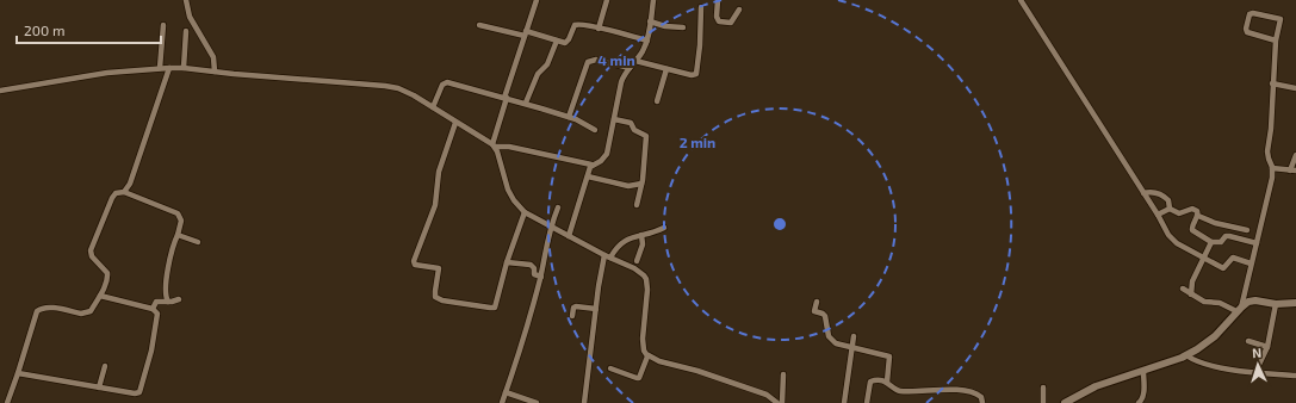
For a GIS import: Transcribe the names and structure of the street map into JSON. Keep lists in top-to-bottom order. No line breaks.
{"scale_bar":"200 m","north":"top","rings":["4 min","2 min"]}
